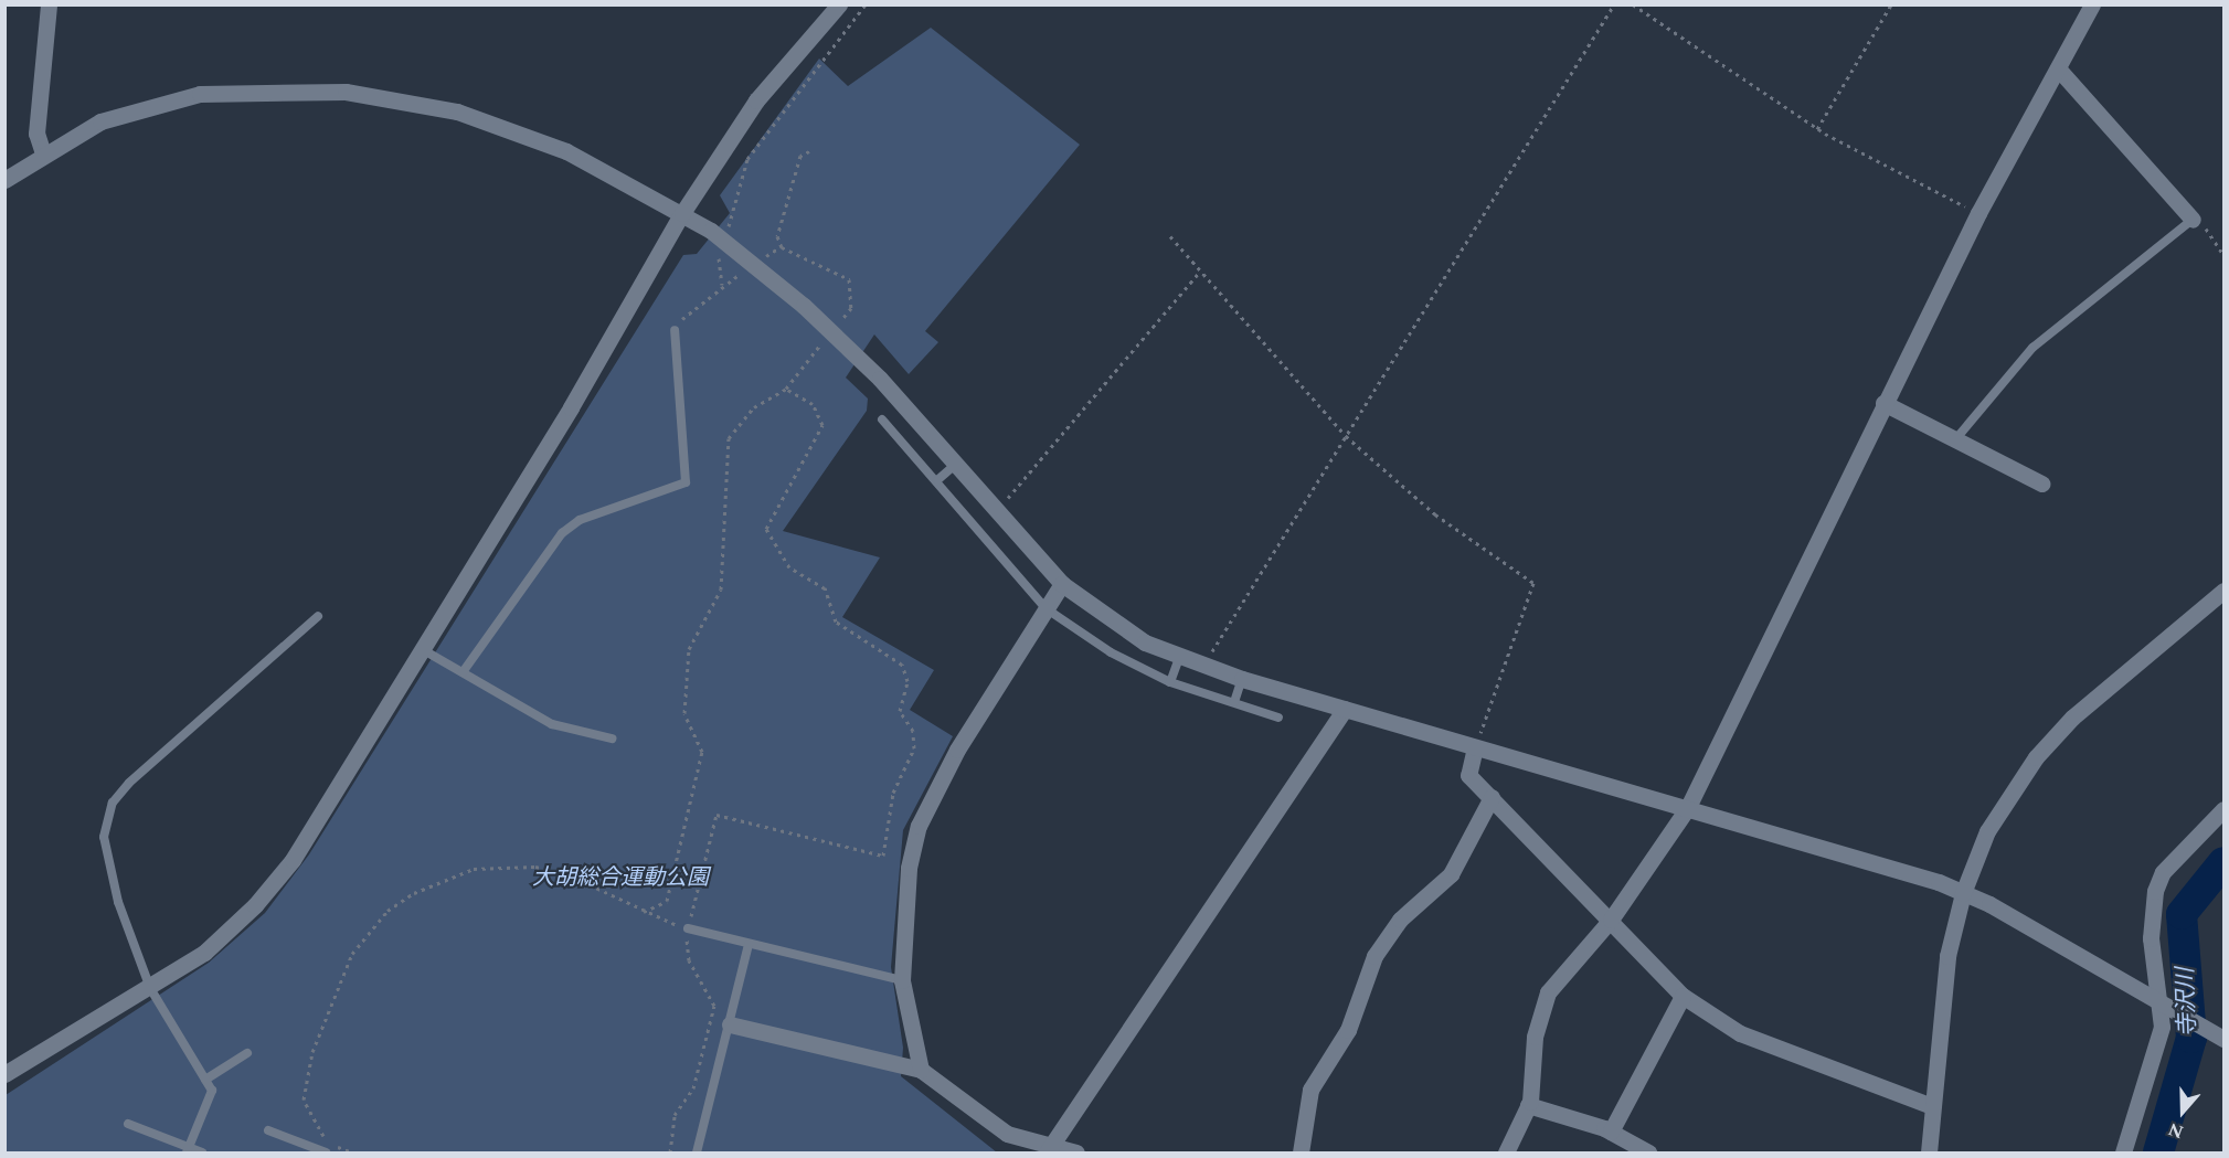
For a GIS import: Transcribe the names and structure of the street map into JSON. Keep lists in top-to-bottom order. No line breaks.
{"water":["寺沢川"],"parks":["大胡総合運動公園"],"north":"bottom"}
